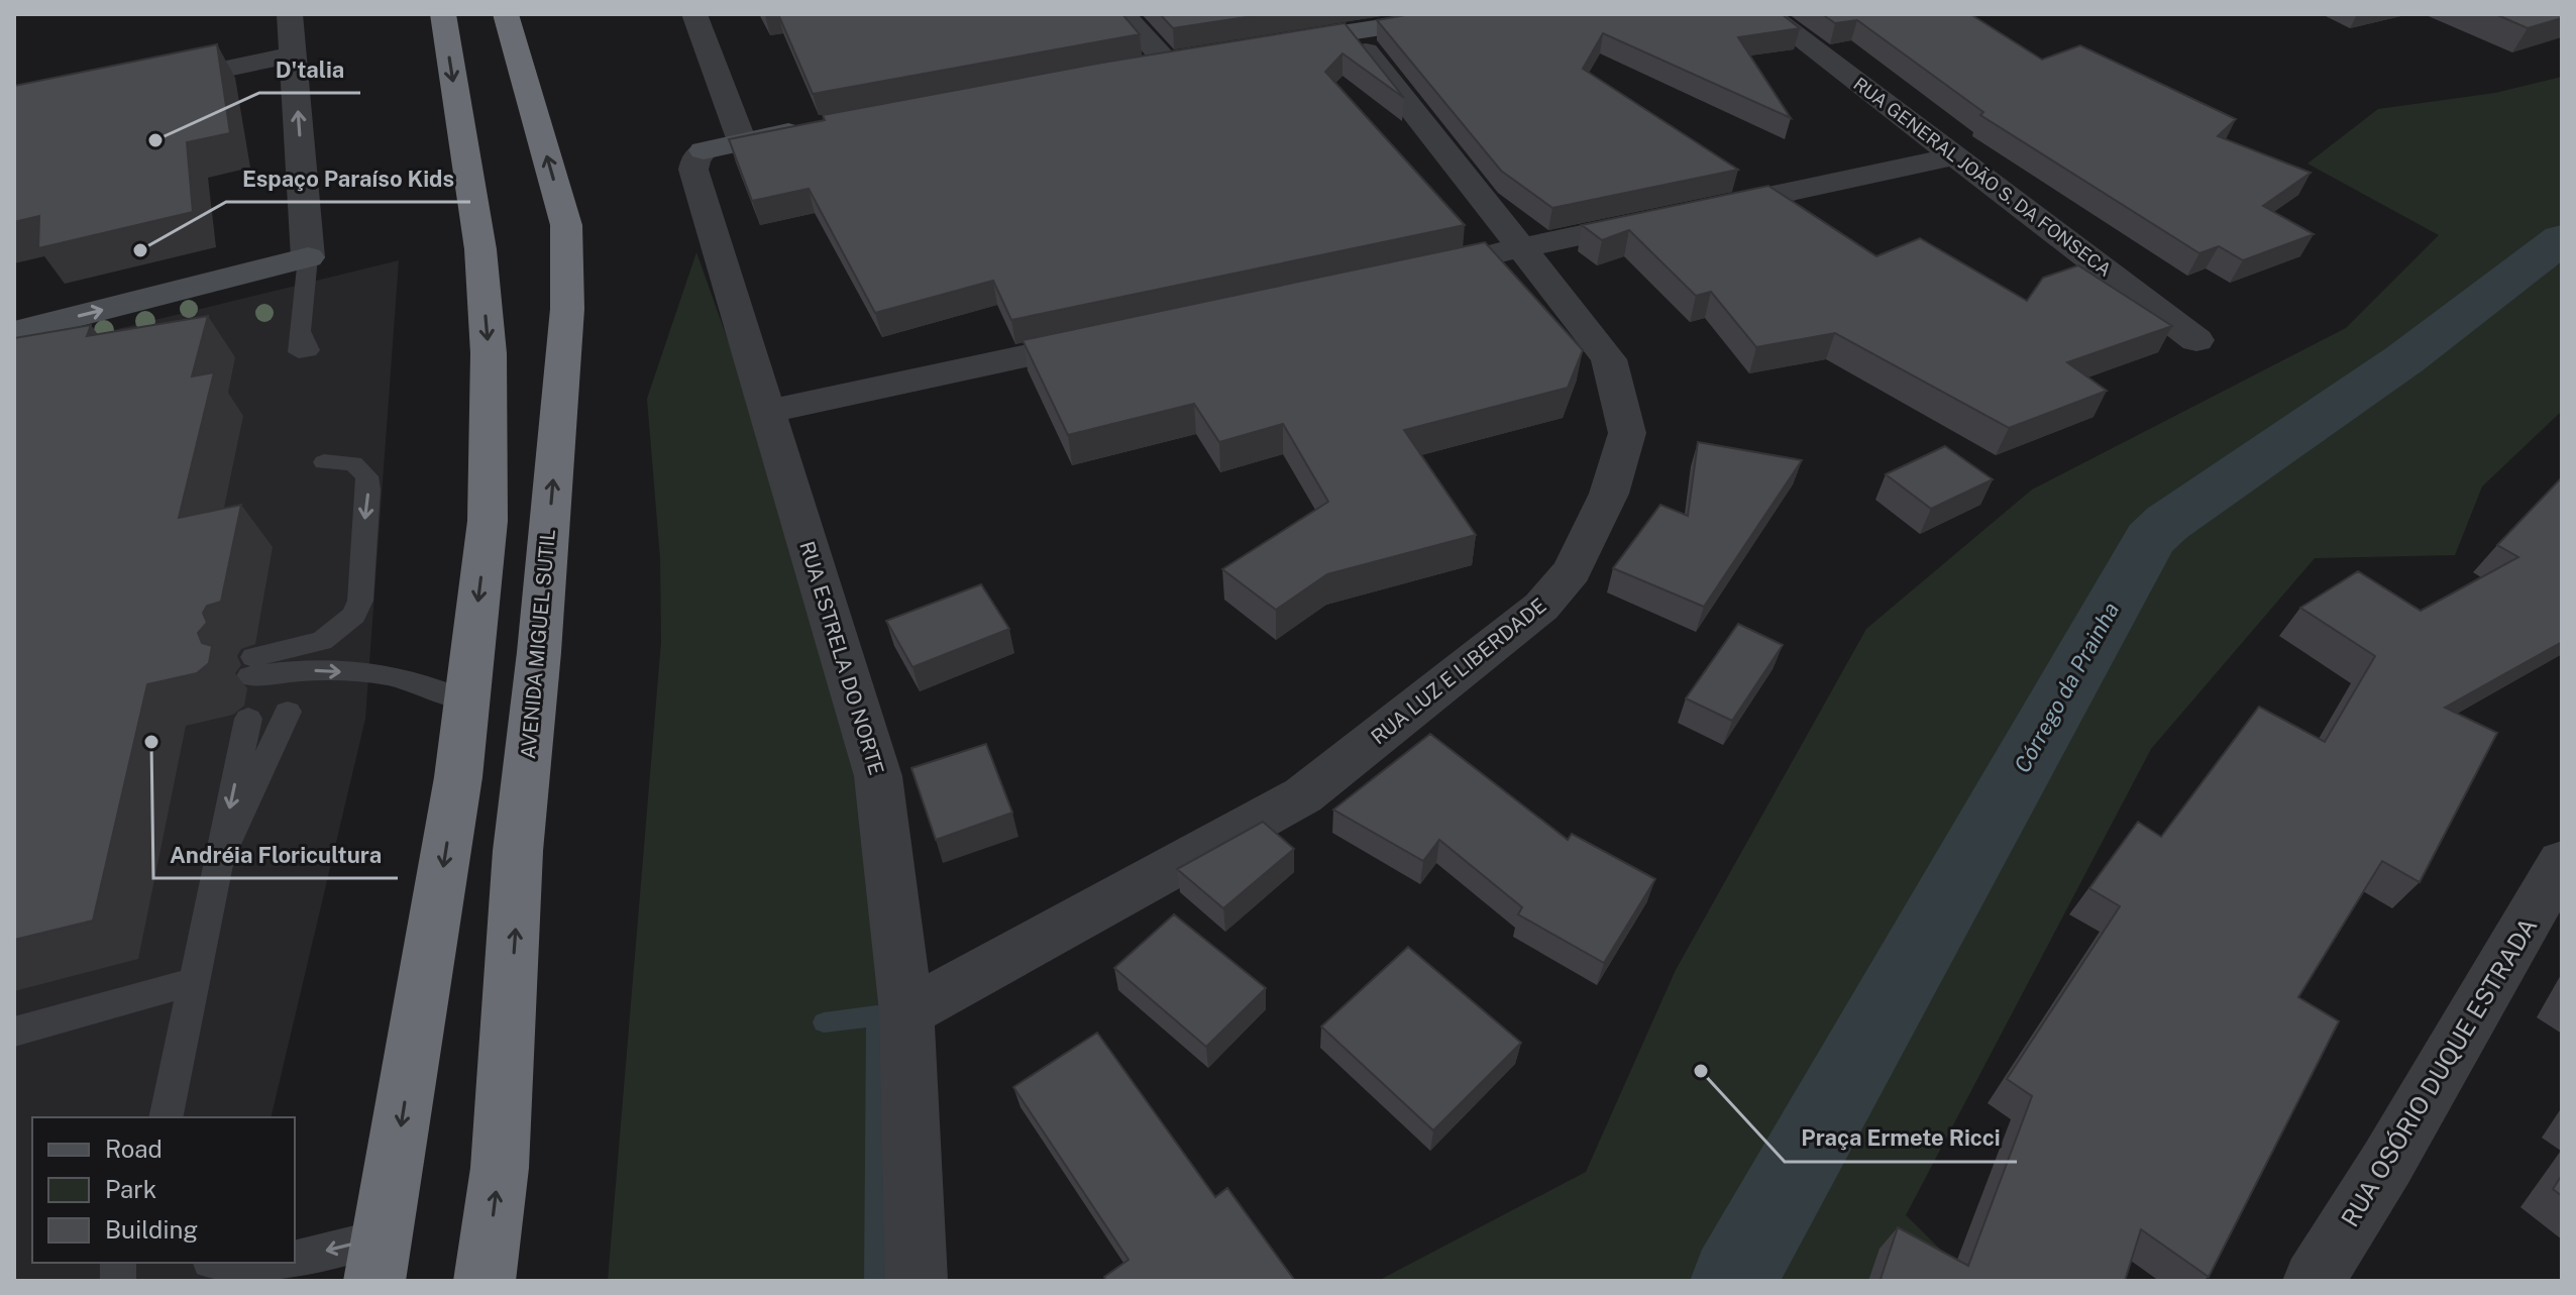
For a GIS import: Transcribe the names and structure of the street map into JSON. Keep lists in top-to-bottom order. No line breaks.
{"streets":{"highway":["AVENIDA MIGUEL SUTIL"],"street":["RUA GENERAL JOÃO S. DA FONSECA","RUA ESTRELA DO NORTE","RUA LUZ E LIBERDADE","RUA OSÓRIO DUQUE ESTRADA"]},"crossings":[["RUA ESTRELA DO NORTE","RUA LUZ E LIBERDADE"]],"water":["Córrego da Prainha"],"places":["D'talia","Espaço Paraíso Kids","Andréia Floricultura","Praça Ermete Ricci"],"legend":["Road","Park","Building"]}
